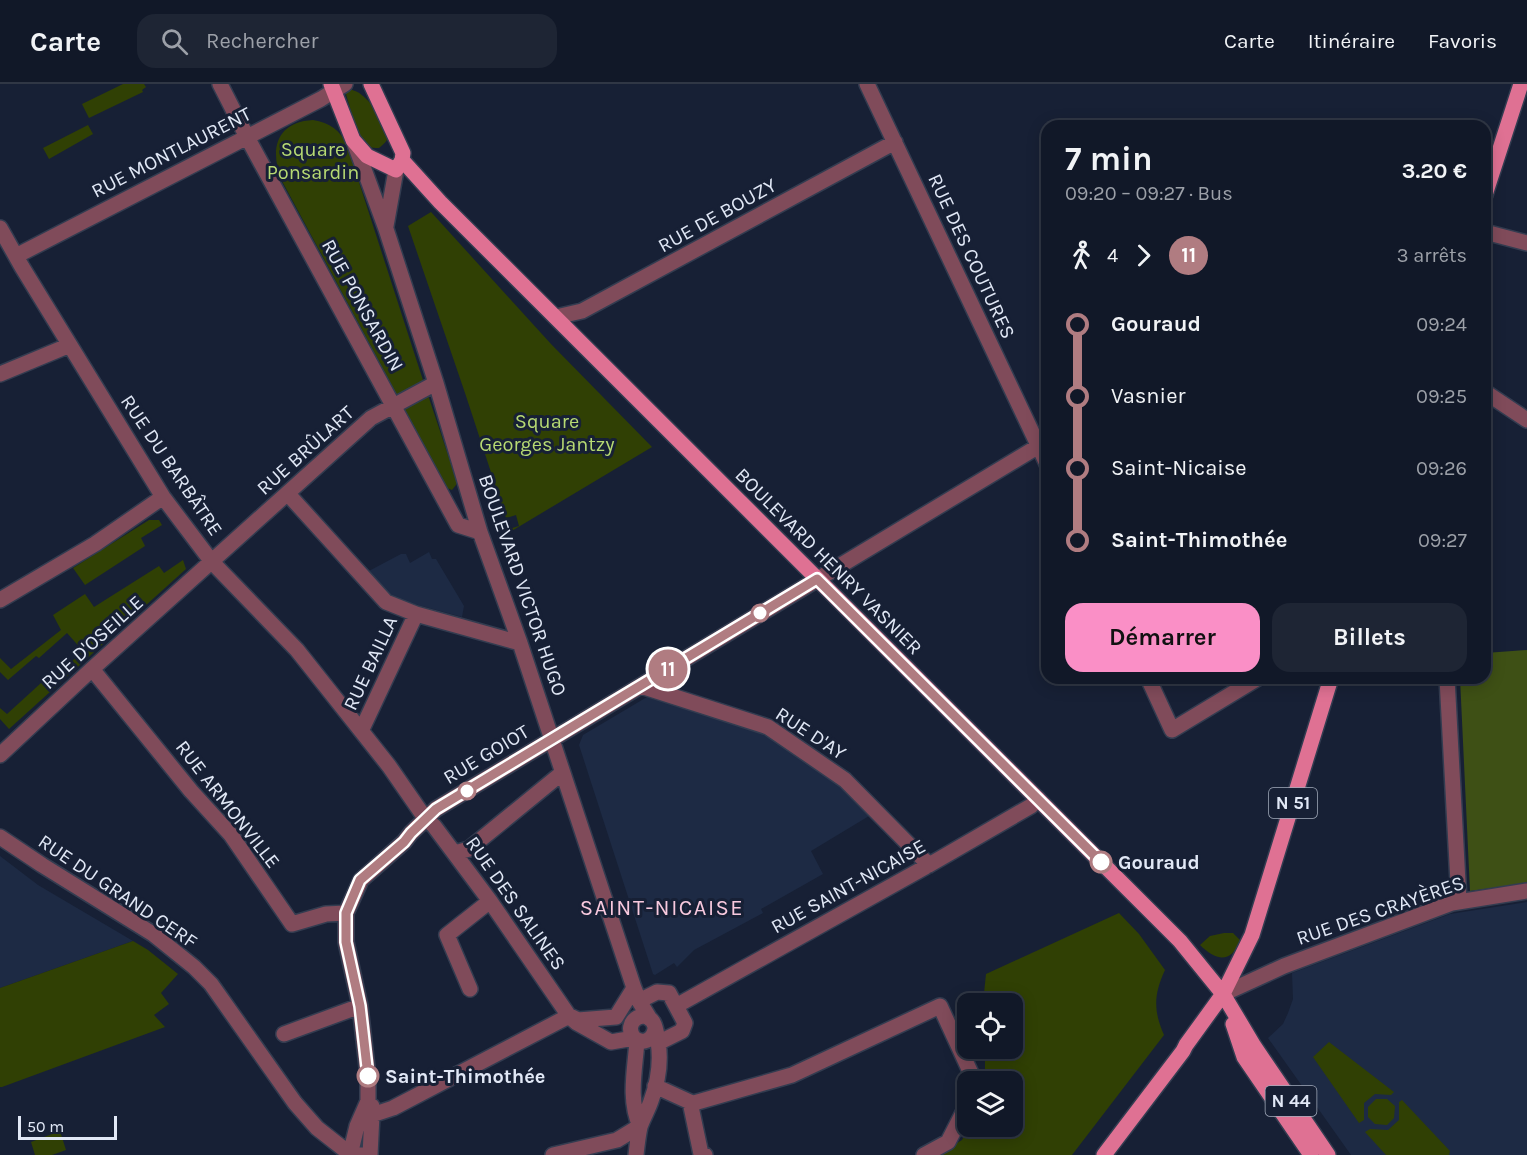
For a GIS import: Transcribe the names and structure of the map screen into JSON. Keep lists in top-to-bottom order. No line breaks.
{"streets":{"main road":["BOULEVARD HENRY VASNIER","BOULEVARD VICTOR HUGO","N 51","N 44"],"street":["RUE MONTLAURENT","RUE DE BOUZY","RUE DES COUTURES","RUE PONSARDIN","RUE BRÛLART","RUE DU BARBÂTRE","RUE D'OSEILLE","RUE BAILLA","RUE D'AY","RUE GOIOT","RUE ARMONVILLE","RUE SAINT-NICAISE","RUE DU GRAND CERF","RUE DES SALINES","RUE DES CRAYÈRES"]},"crossings":[["RUE MONTLAURENT","RUE PONSARDIN"],["RUE MONTLAURENT","RUE DU BARBÂTRE"],["RUE MONTLAURENT","BOULEVARD VICTOR HUGO"],["RUE DE BOUZY","RUE DES COUTURES"],["RUE DE BOUZY","BOULEVARD HENRY VASNIER"],["RUE PONSARDIN","RUE BRÛLART"],["RUE PONSARDIN","BOULEVARD VICTOR HUGO"],["RUE BRÛLART","RUE DU BARBÂTRE"],["RUE BRÛLART","BOULEVARD VICTOR HUGO"],["RUE BRÛLART","RUE D'OSEILLE"],["RUE DU BARBÂTRE","RUE D'OSEILLE"],["RUE DU BARBÂTRE","RUE BAILLA"],["RUE DU BARBÂTRE","RUE GOIOT"],["RUE DU BARBÂTRE","RUE DES SALINES"],["BOULEVARD HENRY VASNIER","BOULEVARD VICTOR HUGO"],["BOULEVARD HENRY VASNIER","RUE GOIOT"],["BOULEVARD HENRY VASNIER","N 51"],["BOULEVARD HENRY VASNIER","RUE SAINT-NICAISE"],["BOULEVARD HENRY VASNIER","RUE DES CRAYÈRES"],["BOULEVARD VICTOR HUGO","RUE GOIOT"],["RUE D'OSEILLE","RUE ARMONVILLE"],["RUE D'AY","RUE GOIOT"],["RUE D'AY","RUE SAINT-NICAISE"],["RUE GOIOT","RUE ARMONVILLE"],["RUE GOIOT","RUE DES SALINES"],["N 51","RUE DES CRAYÈRES"]],"districts":["SAINT-NICAISE"],"parks":["Square Ponsardin","Square Georges Jantzy"],"places":["Gouraud","Saint-Thimothée"],"lines":["bus line 11"],"scale_bar":"50 m","page":{"header":"Carte","search":"Rechercher","nav":["Carte","Itinéraire","Favoris"],"on_map":"11","heading":["7 min","09:20 – 09:27 · Bus","3.20 €"],"legs":["4","11","3 arrêts"],"list":[{"name":"Gouraud","value":"09:24"},{"name":"Vasnier","value":"09:25"},{"name":"Saint-Nicaise","value":"09:26"},{"name":"Saint-Thimothée","value":"09:27"}],"buttons":["Démarrer","Billets"],"scale":"50 m"}}
